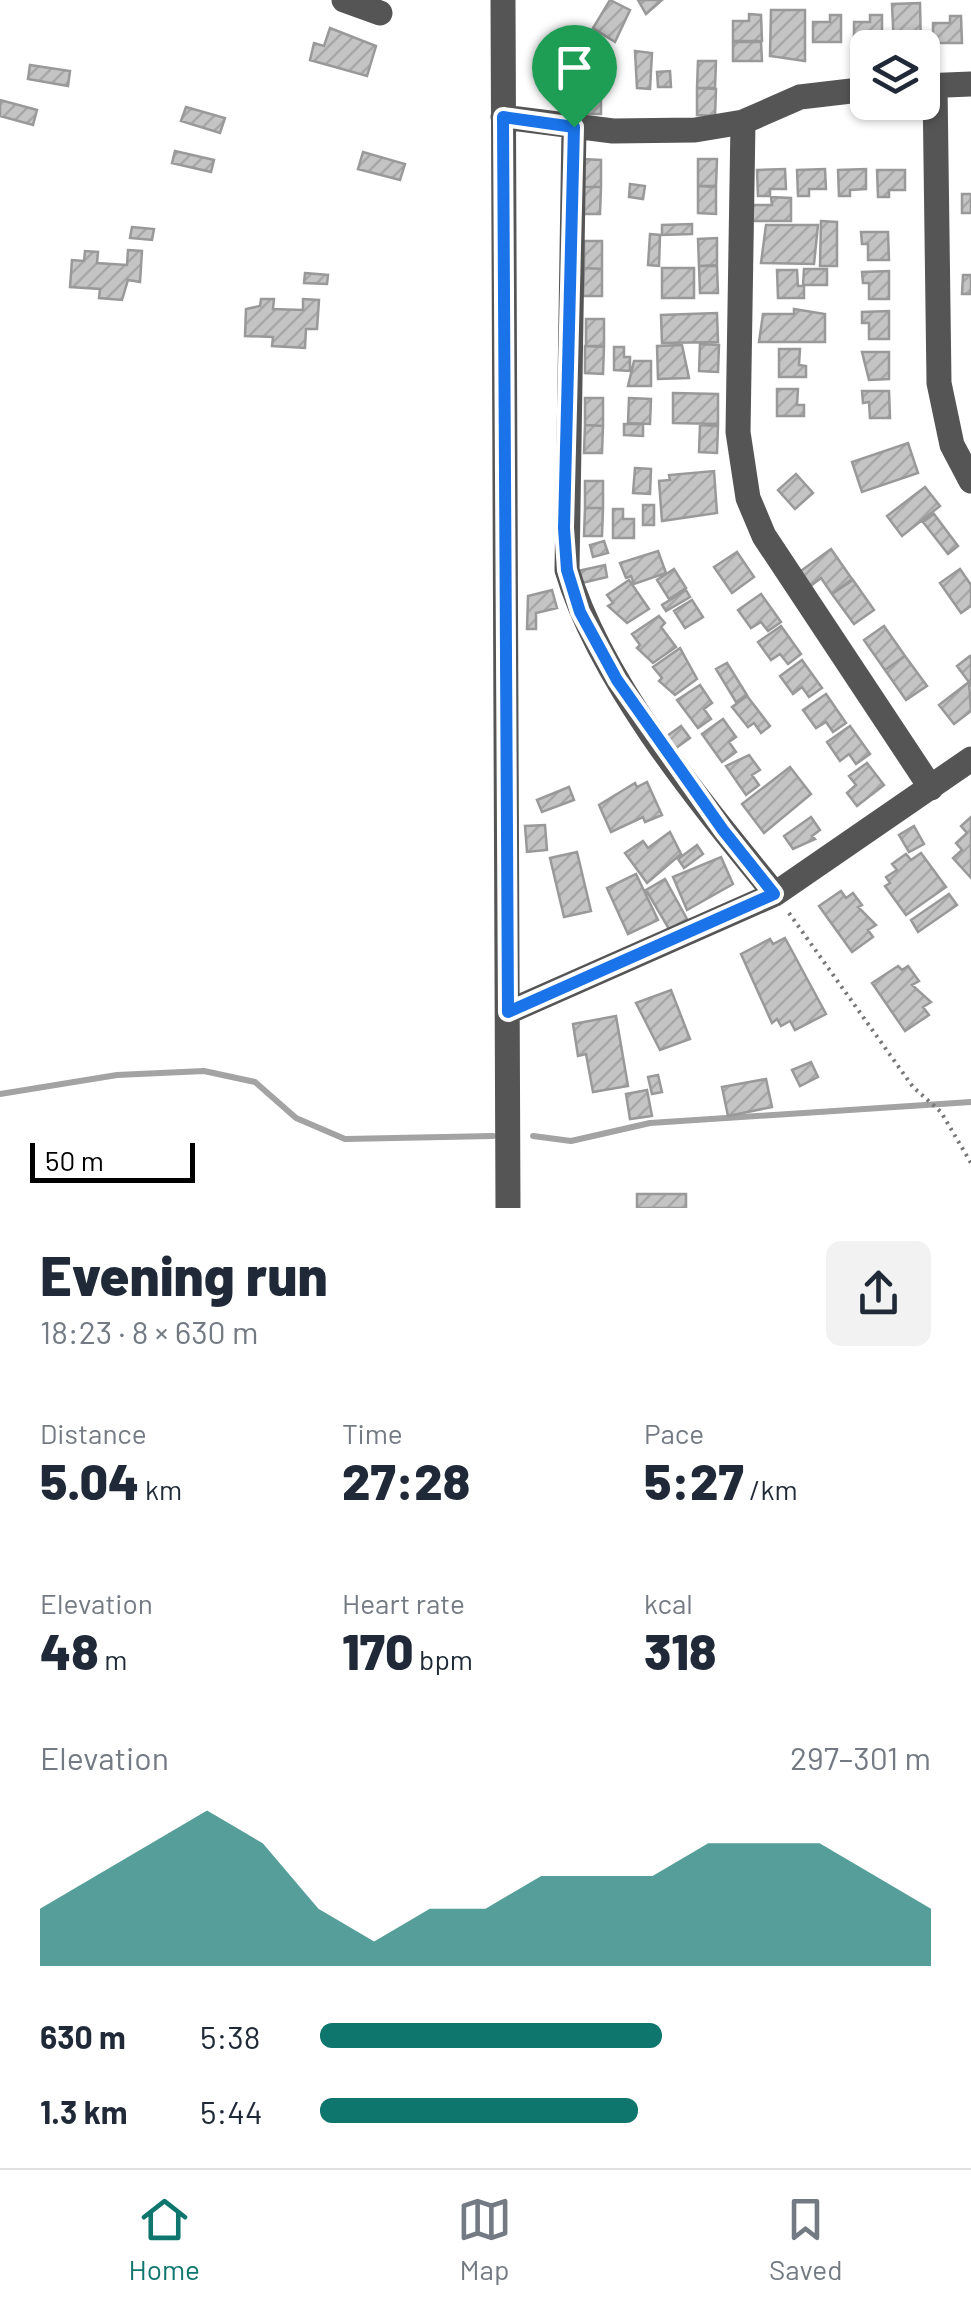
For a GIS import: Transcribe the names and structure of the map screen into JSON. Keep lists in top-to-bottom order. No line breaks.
{"scale_bar":"50 m","page":{"scale":"50 m","heading":["Evening run","18:23 · 8 × 630 m"],"stats":[["Distance","5.04 km"],["Time","27:28"],["Pace","5:27 /km"],["Elevation","48 m"],["Heart rate","170 bpm"],["kcal","318"]],"chart":["Elevation","297–301 m"],"list":[{"name":"630 m","note":"5:38"},{"name":"1.3 km","note":"5:44"}],"tabs":["Home","Map","Saved"]}}
